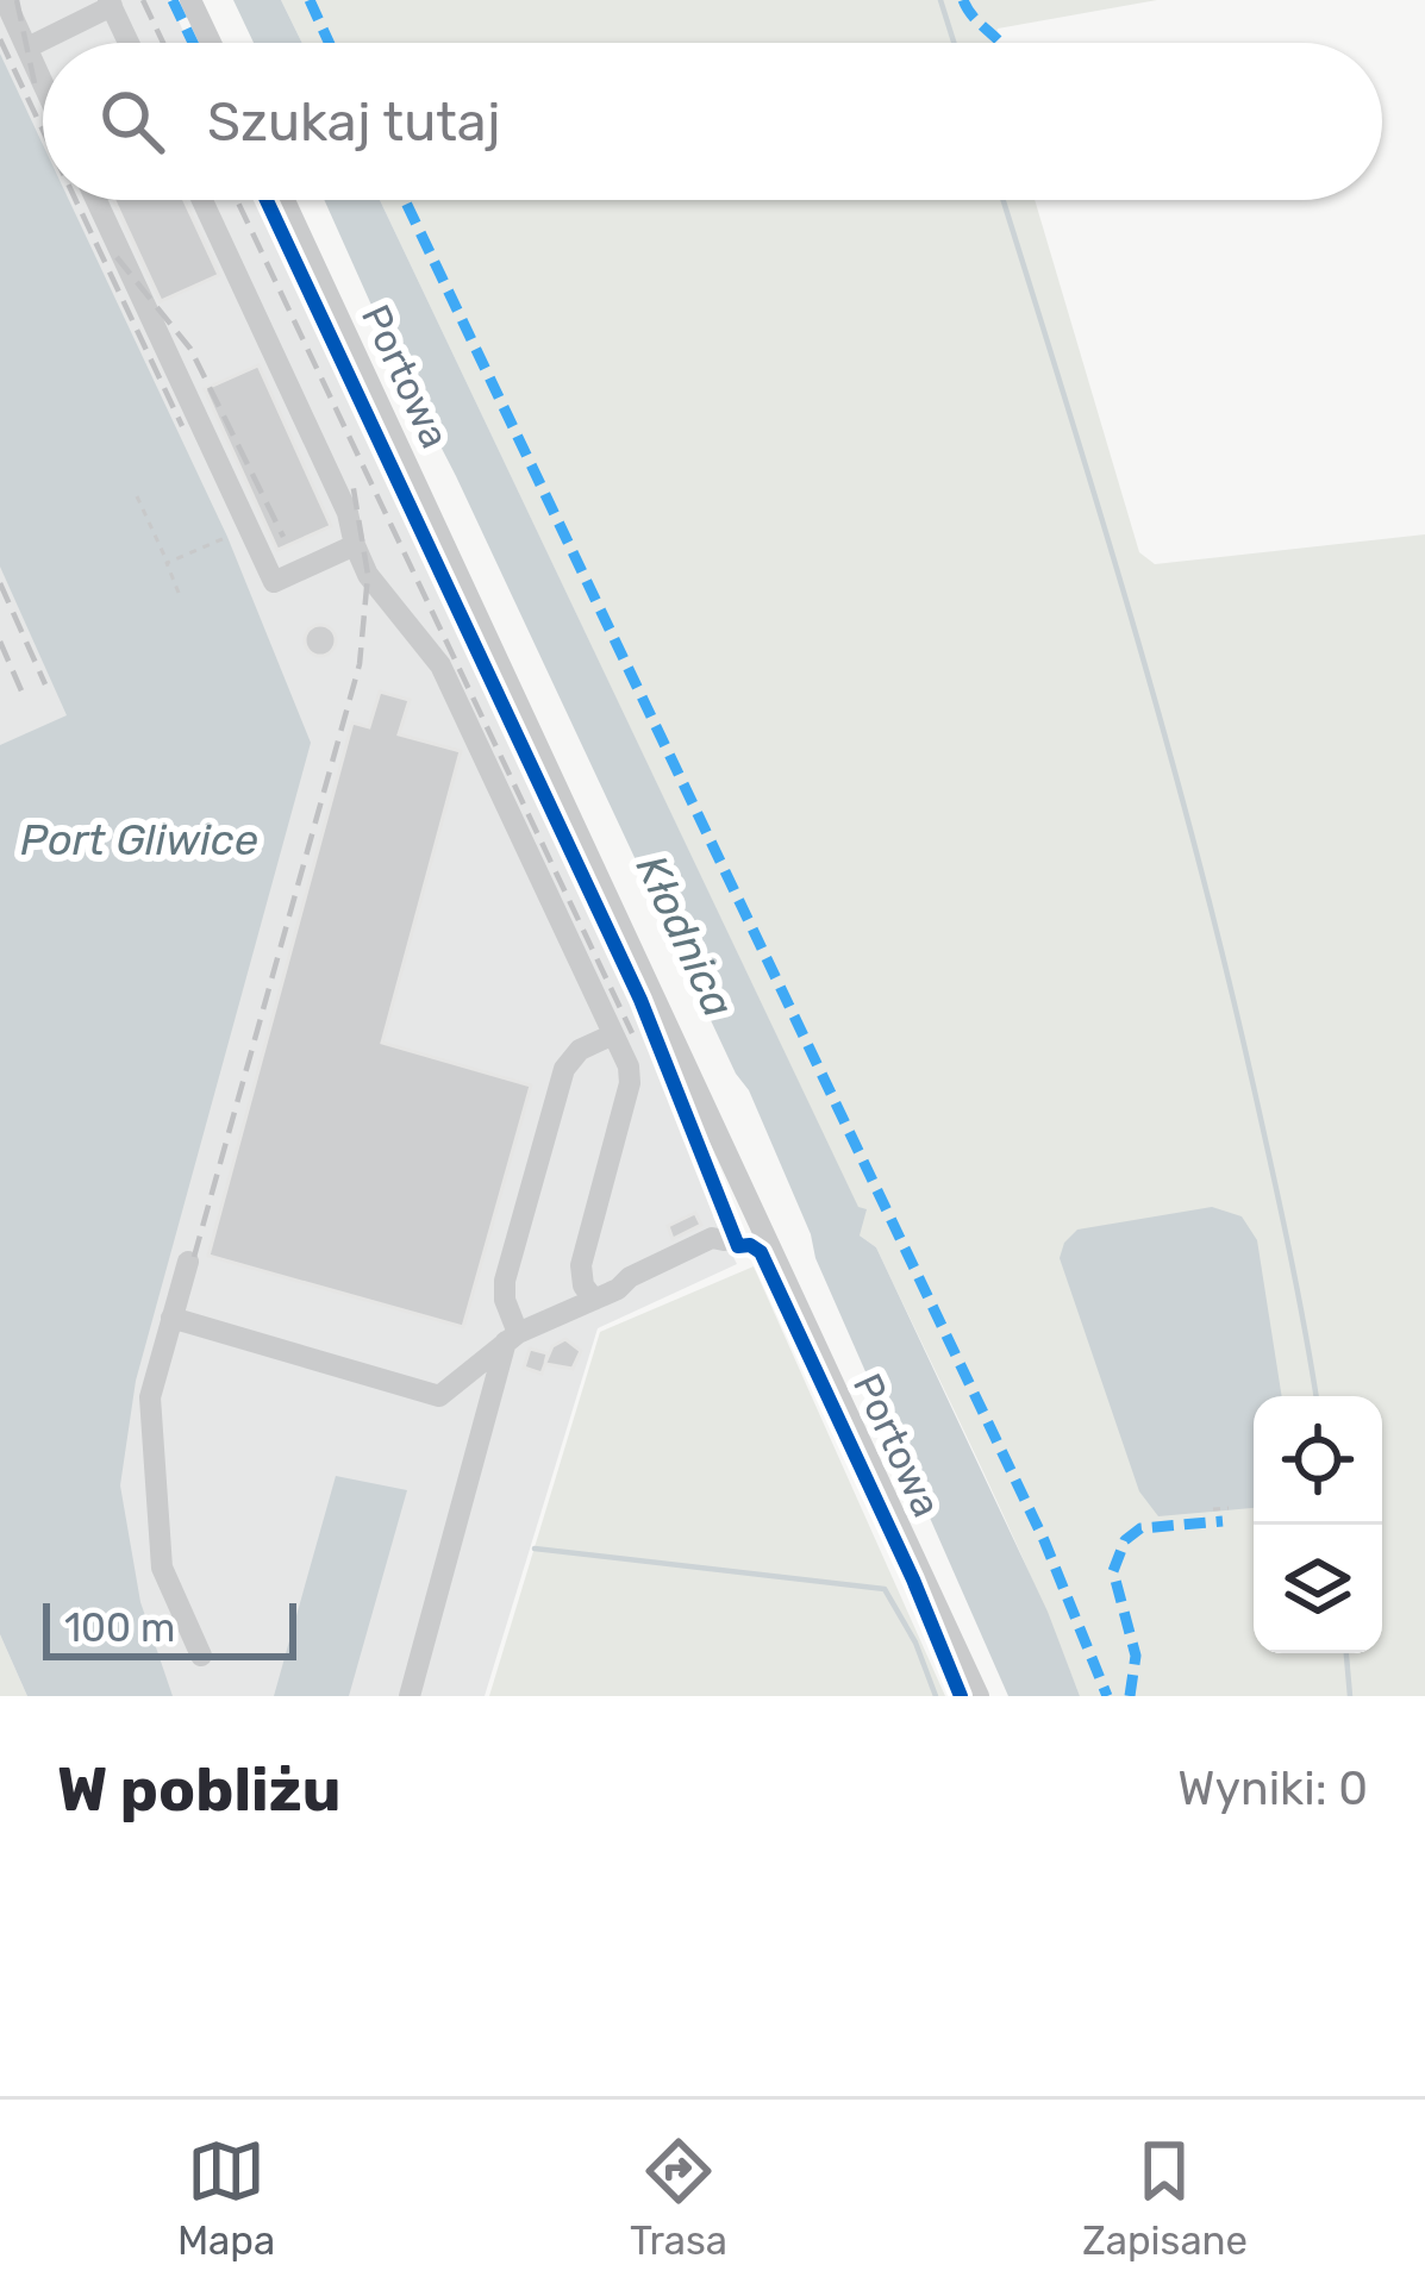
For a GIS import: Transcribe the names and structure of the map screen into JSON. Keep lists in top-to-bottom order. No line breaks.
{"streets":{"street":["Portowa"]},"water":["Port Gliwice","Kłodnica"],"scale_bar":"100 m","page":{"search":"Szukaj tutaj","scale":"100 m","heading":["W pobliżu","Wyniki: 0"],"nav":["Mapa","Trasa","Zapisane"]}}
